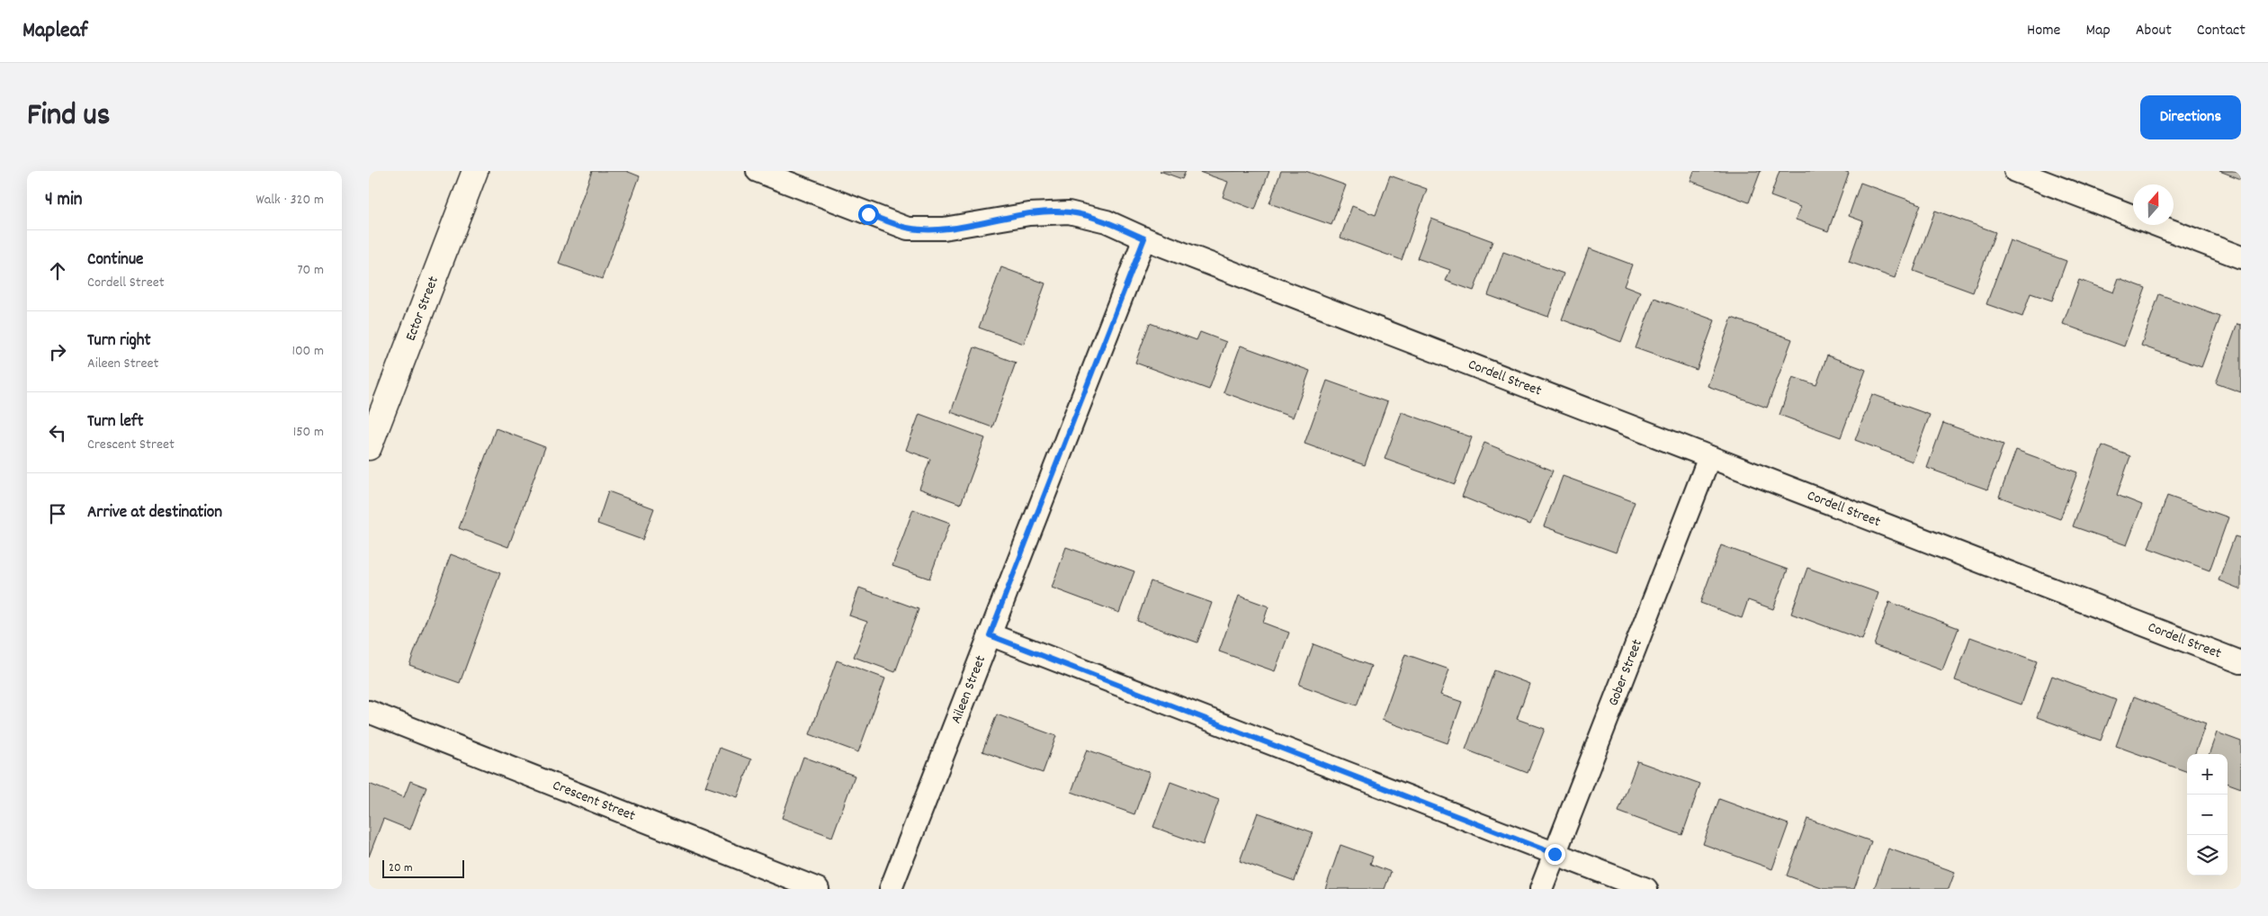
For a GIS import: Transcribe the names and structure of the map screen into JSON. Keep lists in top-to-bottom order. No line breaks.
{"streets":{"street":["Ector Street","Cordell Street","Gober Street","Aileen Street","Crescent Street"]},"crossings":[["Cordell Street","Gober Street"],["Cordell Street","Aileen Street"]],"scale_bar":"20 m","north":"top","page":{"header":"Mapleaf","nav":["Home","Map","About","Contact"],"title":"Find us","buttons":"Directions","heading":["4 min","Walk · 320 m"],"list":[["Continue","Cordell Street","70 m"],["Turn right","Aileen Street","100 m"],["Turn left","Crescent Street","150 m"],"Arrive at destination"],"map_buttons":["+","−"],"scale":"20 m"}}
